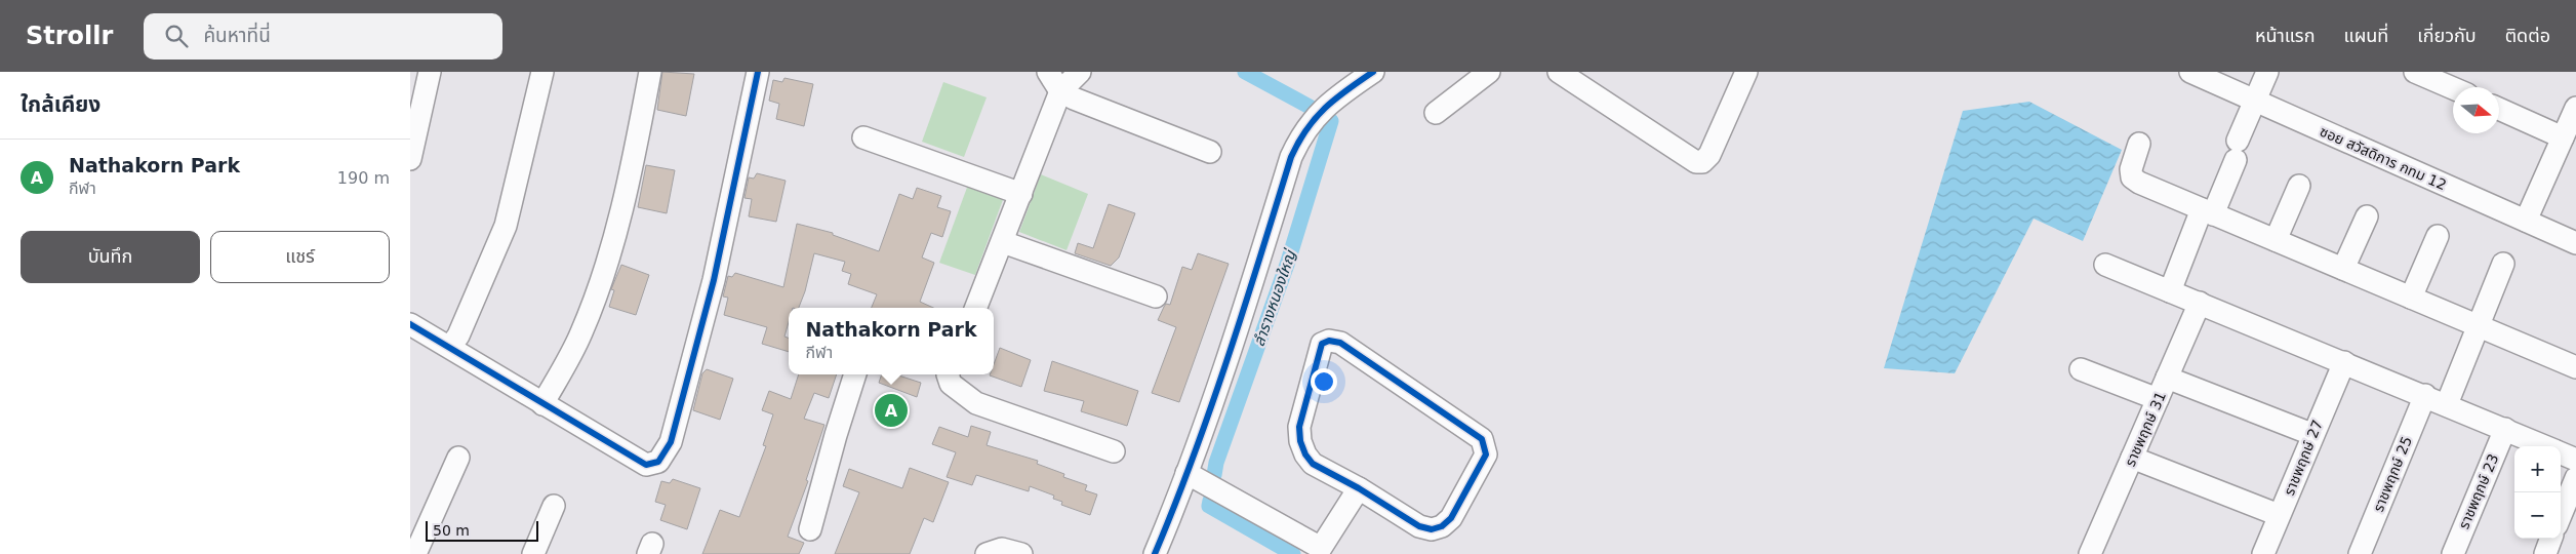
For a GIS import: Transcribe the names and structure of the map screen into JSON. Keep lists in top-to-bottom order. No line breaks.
{"streets":{"street":["ซอย สวัสดิการ กทม 12","ราชพฤกษ์ 31","ราชพฤกษ์ 27","ราชพฤกษ์ 25","ราชพฤกษ์ 23"]},"water":["ลำรางหนองใหญ่"],"scale_bar":"50 m","north":"right","page":{"header":"Strollr","search":"ค้นหาที่นี่","nav":["หน้าแรก","แผนที่","เกี่ยวกับ","ติดต่อ"],"heading":"ใกล้เคียง","list":[{"mark":"A","name":"Nathakorn Park","note":"กีฬา","value":"190 m"}],"buttons":["บันทึก","แชร์"],"popup":["Nathakorn Park","กีฬา"],"pins":"A","map_buttons":["+","−"],"scale":"50 m"}}
